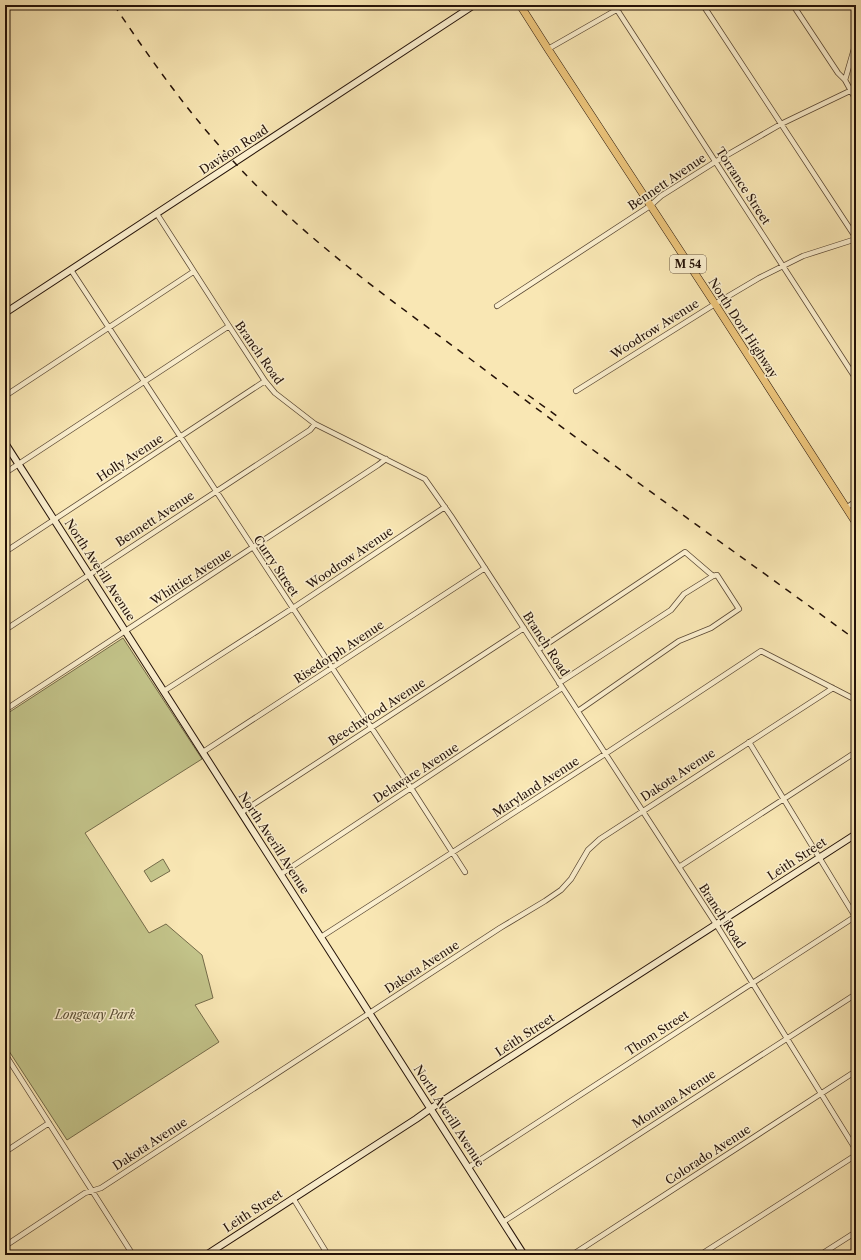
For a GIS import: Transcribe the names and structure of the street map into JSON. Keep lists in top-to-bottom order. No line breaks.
{"streets":{"main road":["M 54","North Dort Highway"],"street":["Davison Road","Bennett Avenue","Torrance Street","Woodrow Avenue","Branch Road","Holly Avenue","Curry Street","North Averill Avenue","Whittier Avenue","Risedorph Avenue","Beechwood Avenue","Delaware Avenue","Dakota Avenue","Maryland Avenue","Leith Street","Thom Street","Montana Avenue","Colorado Avenue"]},"crossings":[["Davison Road","Branch Road"],["Davison Road","Curry Street"],["Bennett Avenue","Torrance Street"],["Bennett Avenue","North Dort Highway"],["Bennett Avenue","Branch Road"],["Bennett Avenue","Curry Street"],["Bennett Avenue","North Averill Avenue"],["Torrance Street","Woodrow Avenue"],["North Dort Highway","Woodrow Avenue"],["Woodrow Avenue","Branch Road"],["Woodrow Avenue","Curry Street"],["Woodrow Avenue","North Averill Avenue"],["Branch Road","Holly Avenue"],["Branch Road","Whittier Avenue"],["Branch Road","Risedorph Avenue"],["Branch Road","Beechwood Avenue"],["Branch Road","Delaware Avenue"],["Branch Road","Dakota Avenue"],["Branch Road","Maryland Avenue"],["Branch Road","Leith Street"],["Branch Road","Thom Street"],["Branch Road","Montana Avenue"],["Branch Road","Colorado Avenue"],["Holly Avenue","Curry Street"],["Holly Avenue","North Averill Avenue"],["Curry Street","Whittier Avenue"],["Curry Street","Risedorph Avenue"],["Curry Street","Beechwood Avenue"],["Curry Street","Delaware Avenue"],["Curry Street","Maryland Avenue"],["North Averill Avenue","Whittier Avenue"],["North Averill Avenue","Risedorph Avenue"],["North Averill Avenue","Beechwood Avenue"],["North Averill Avenue","Delaware Avenue"],["North Averill Avenue","Dakota Avenue"],["North Averill Avenue","Maryland Avenue"],["North Averill Avenue","Leith Street"],["North Averill Avenue","Thom Street"],["North Averill Avenue","Montana Avenue"],["Dakota Avenue","Maryland Avenue"]],"parks":["Longway Park"]}
